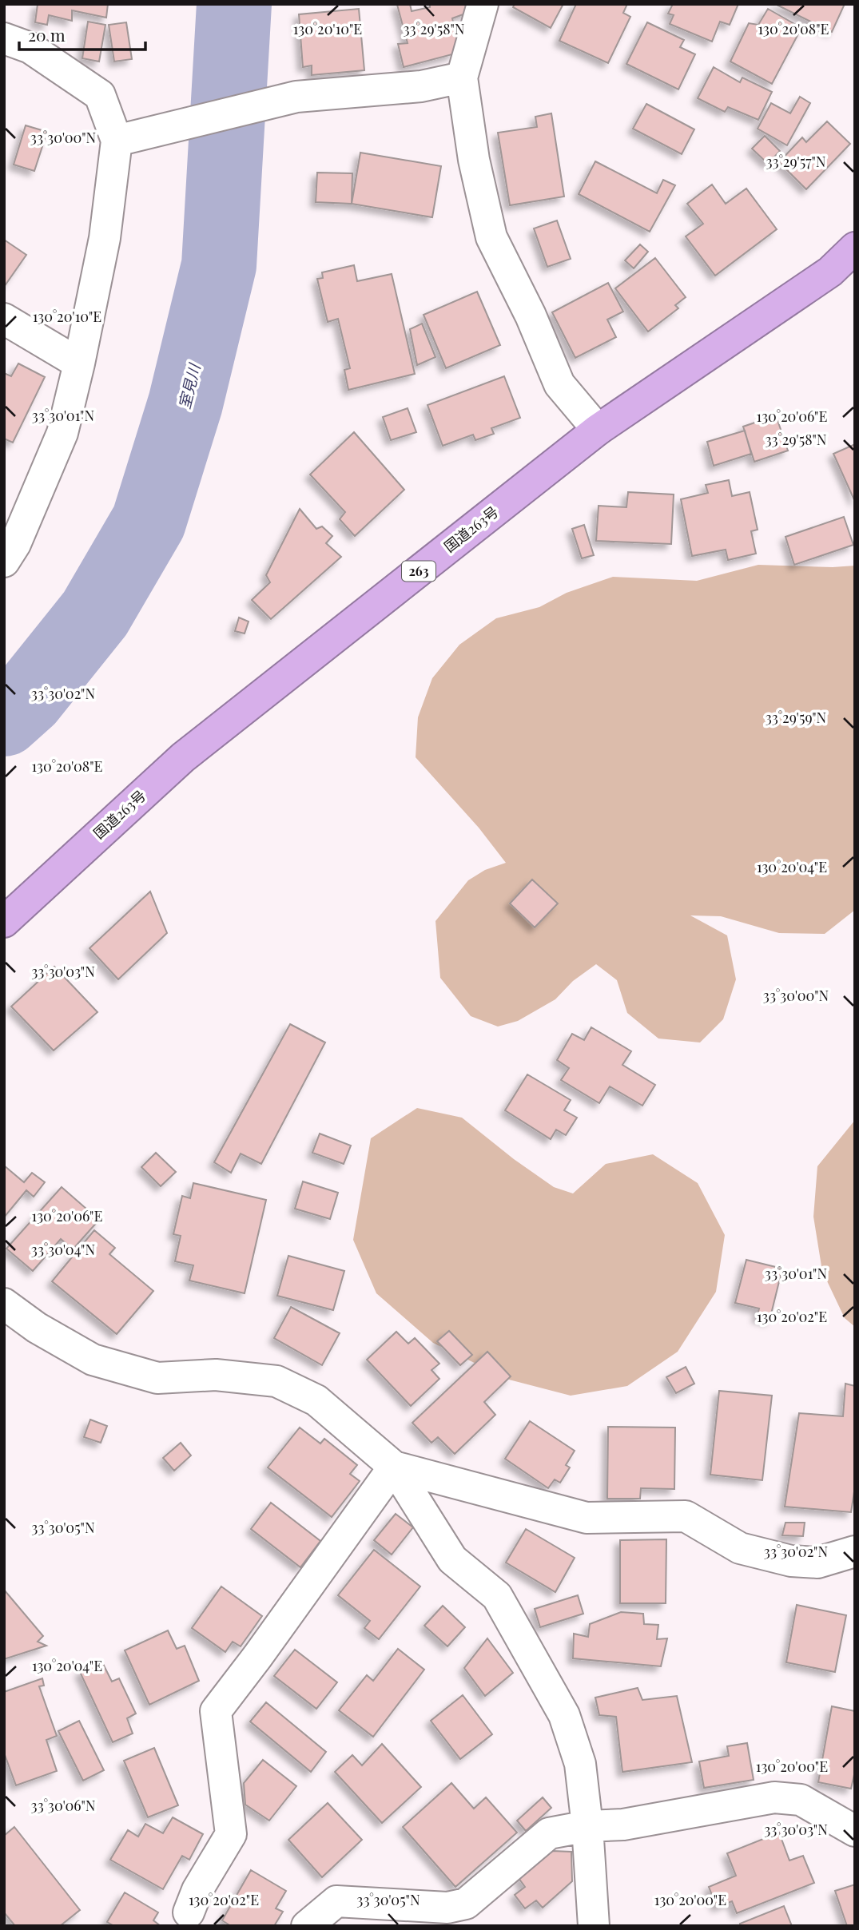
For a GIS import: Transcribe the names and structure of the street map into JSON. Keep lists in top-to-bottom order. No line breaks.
{"streets":{"highway":["国道263号","263"]},"water":["室見川"],"scale_bar":"20 m","coordinates":["130°20'10\"E","130°20'08\"E","33°29'58\"N","33°30'00\"N","33°29'57\"N","33°30'01\"N","130°20'06\"E","33°30'02\"N","33°29'59\"N","130°20'04\"E","33°30'03\"N","33°30'04\"N","130°20'02\"E","33°30'05\"N","130°20'00\"E","33°30'06\"N"]}
